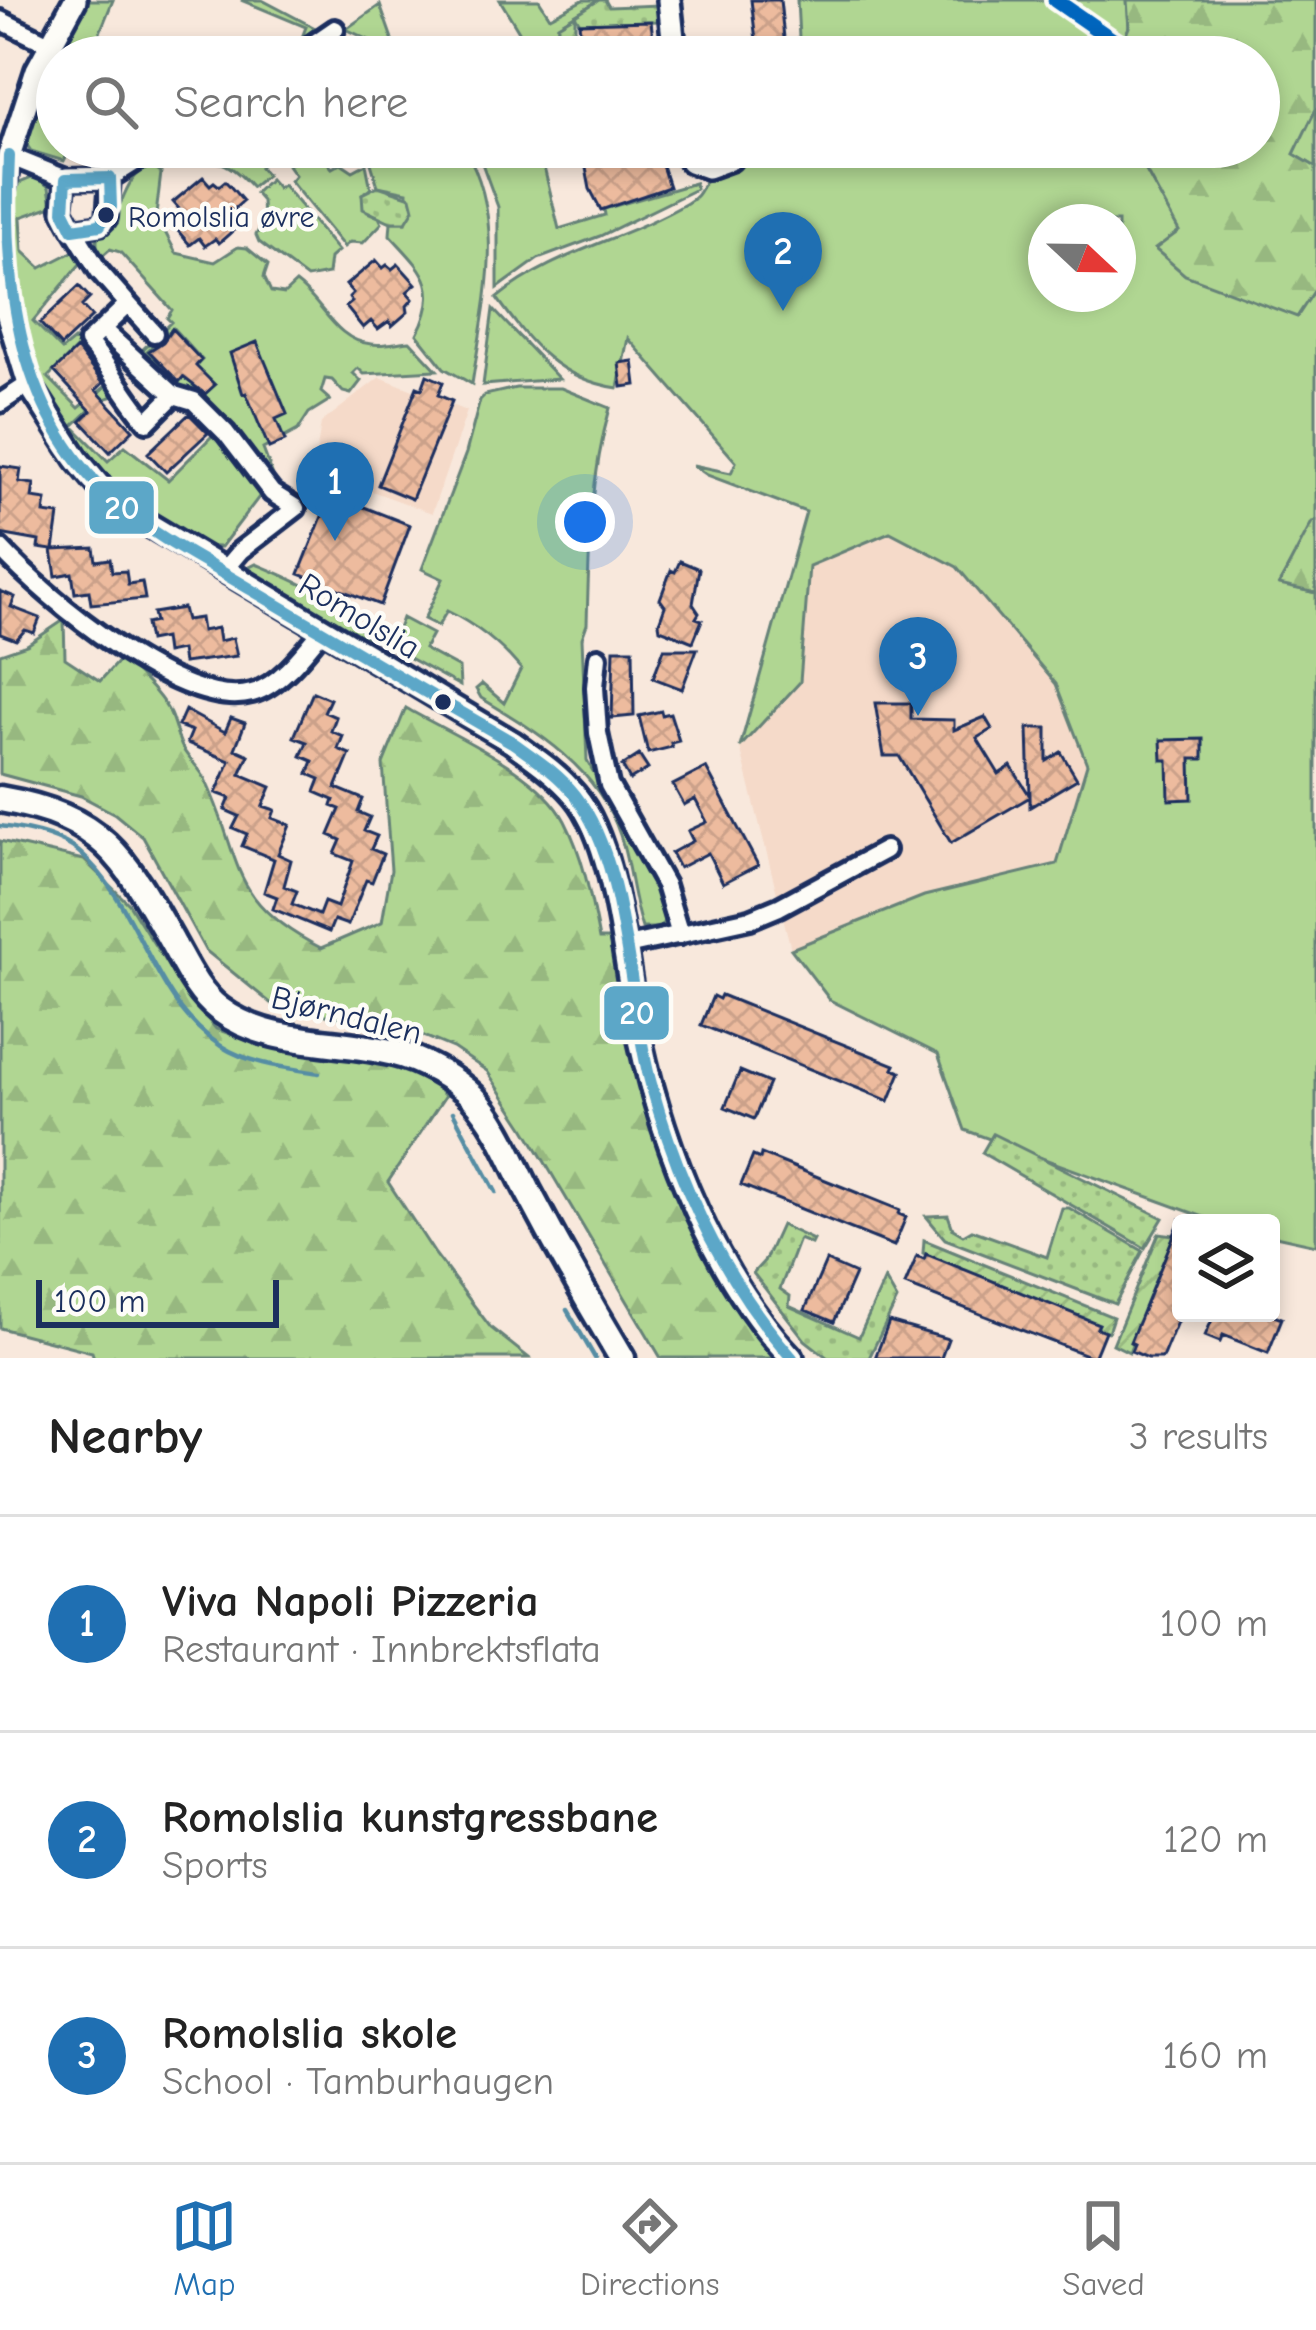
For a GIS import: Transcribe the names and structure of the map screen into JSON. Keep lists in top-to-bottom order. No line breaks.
{"streets":{"main road":["Bjørndalen"],"street":["Romolslia"]},"places":["Romolslia øvre"],"lines":["transit line 20"],"scale_bar":"100 m","north":"right","page":{"search":"Search here","pins":["2","1","3"],"scale":"100 m","heading":["Nearby","3 results"],"list":[{"mark":"1","name":"Viva Napoli Pizzeria","note":"Restaurant · Innbrektsflata","value":"100 m"},{"mark":"2","name":"Romolslia kunstgressbane","note":"Sports","value":"120 m"},{"mark":"3","name":"Romolslia skole","note":"School · Tamburhaugen","value":"160 m"}],"nav":["Map","Directions","Saved"]}}
